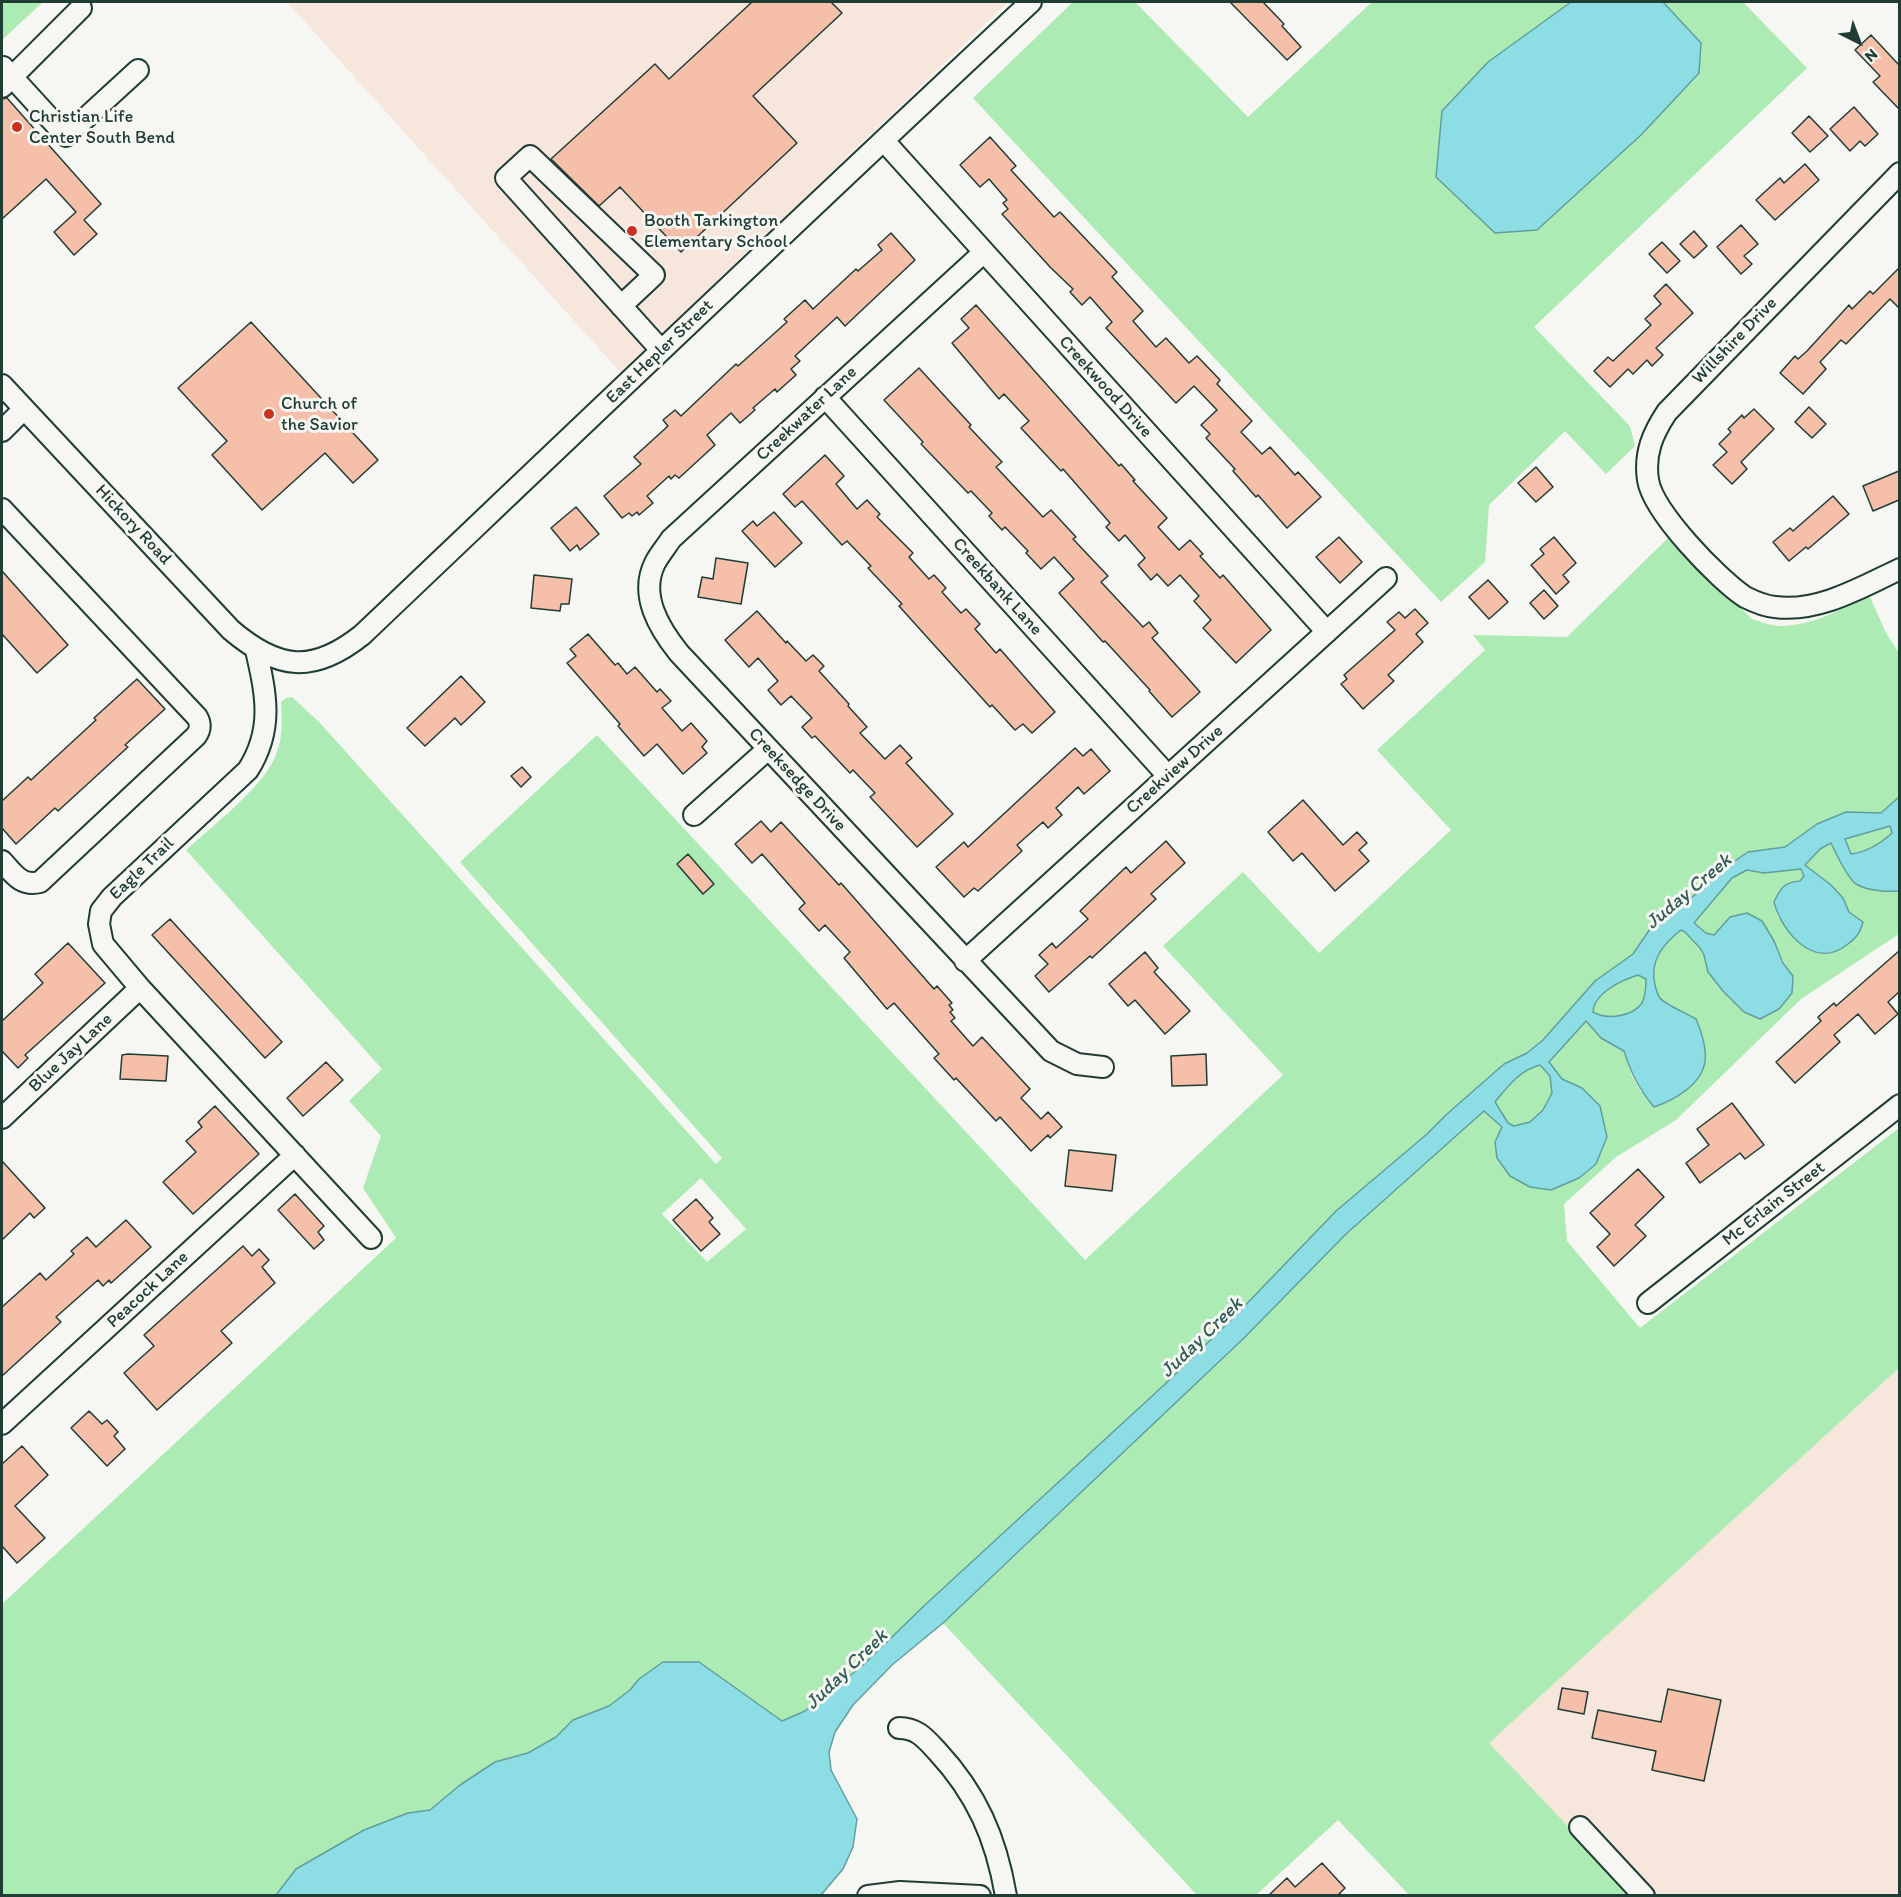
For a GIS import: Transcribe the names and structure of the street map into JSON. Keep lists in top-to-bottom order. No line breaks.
{"streets":{"street":["Willshire Drive","East Hepler Street","Creekwood Drive","Creekwater Lane","Hickory Road","Creekbank Lane","Creekview Drive","Creeksedge Drive","Eagle Trail","Blue Jay Lane","Mc Erlain Street","Peacock Lane"]},"crossings":[["East Hepler Street","Creekwood Drive"],["East Hepler Street","Hickory Road"],["East Hepler Street","Eagle Trail"],["Creekwood Drive","Creekwater Lane"],["Creekwood Drive","Creekview Drive"],["Creekwater Lane","Creekbank Lane"],["Creekwater Lane","Creeksedge Drive"],["Hickory Road","Eagle Trail"],["Creekbank Lane","Creekview Drive"],["Creekview Drive","Creeksedge Drive"],["Eagle Trail","Blue Jay Lane"],["Eagle Trail","Peacock Lane"]],"water":["Juday Creek"],"places":["Christian Life Center South Bend","Booth Tarkington Elementary School","Church of the Savior"],"north":"bottom right"}
